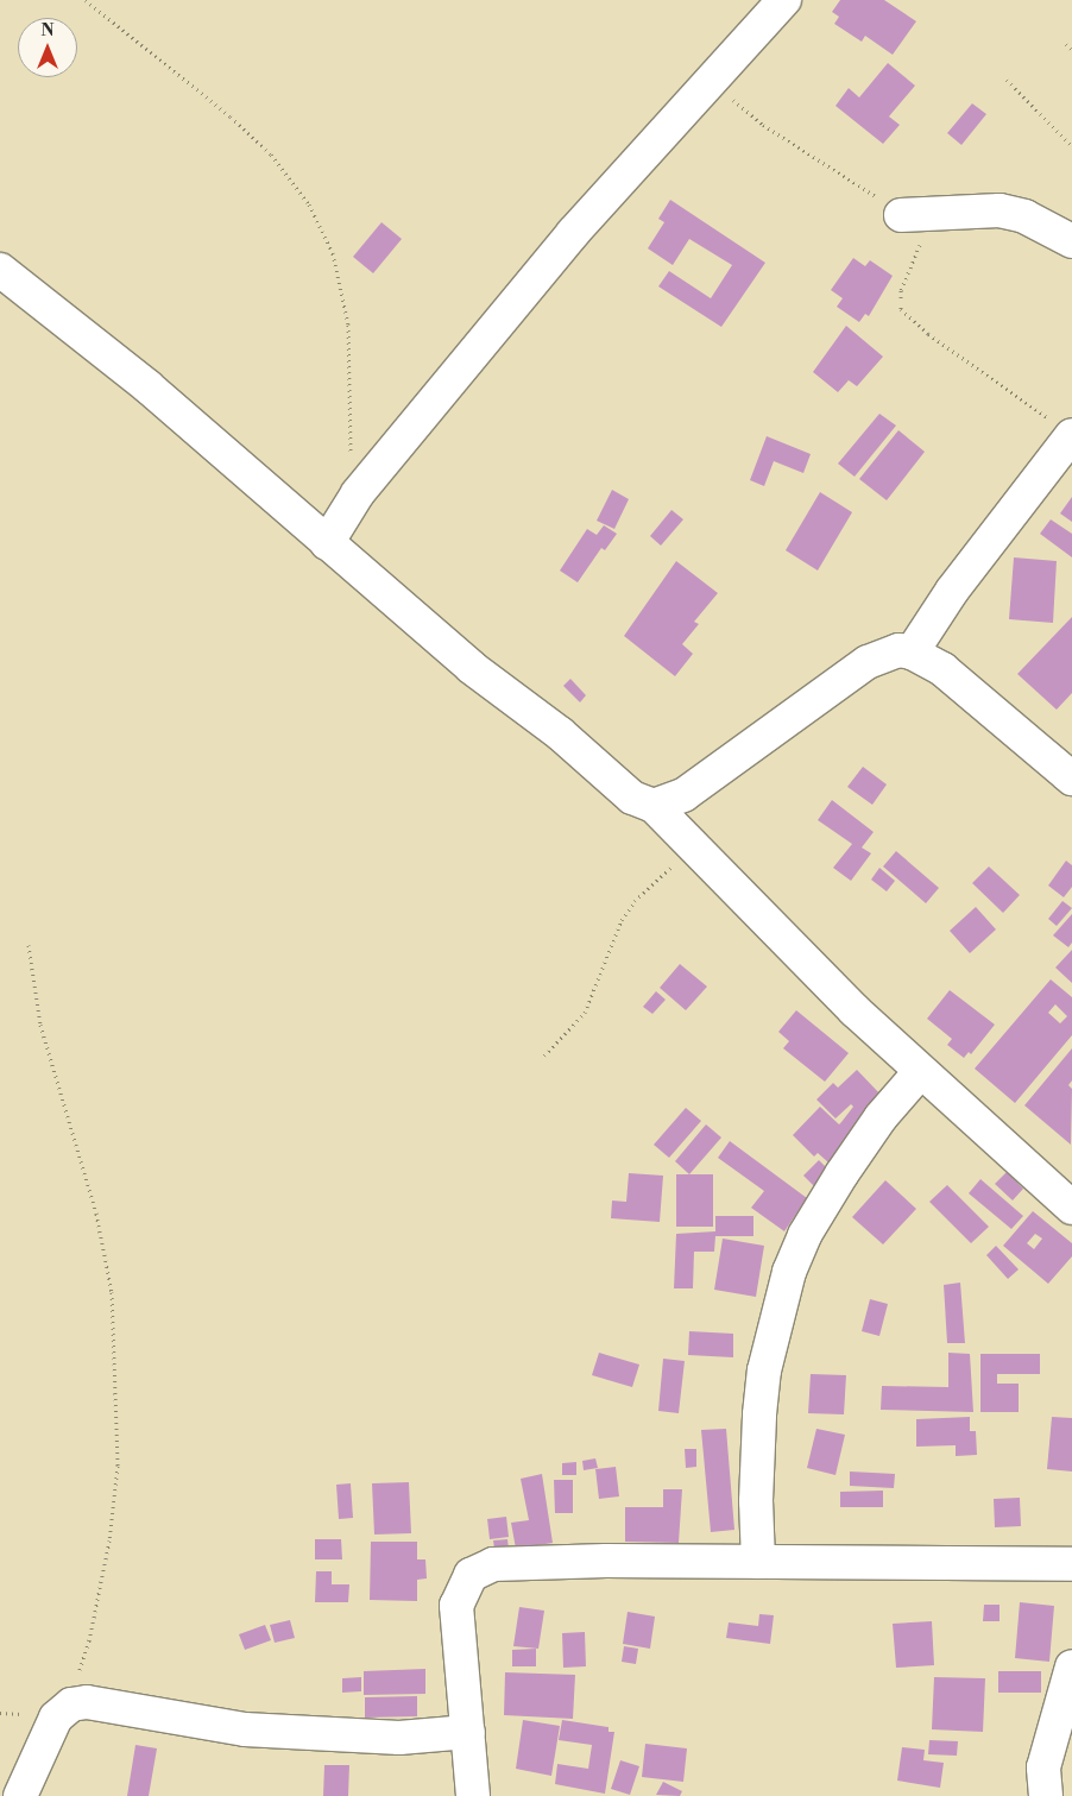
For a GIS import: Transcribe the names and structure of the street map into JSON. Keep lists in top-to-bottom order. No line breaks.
{"north":"top"}
